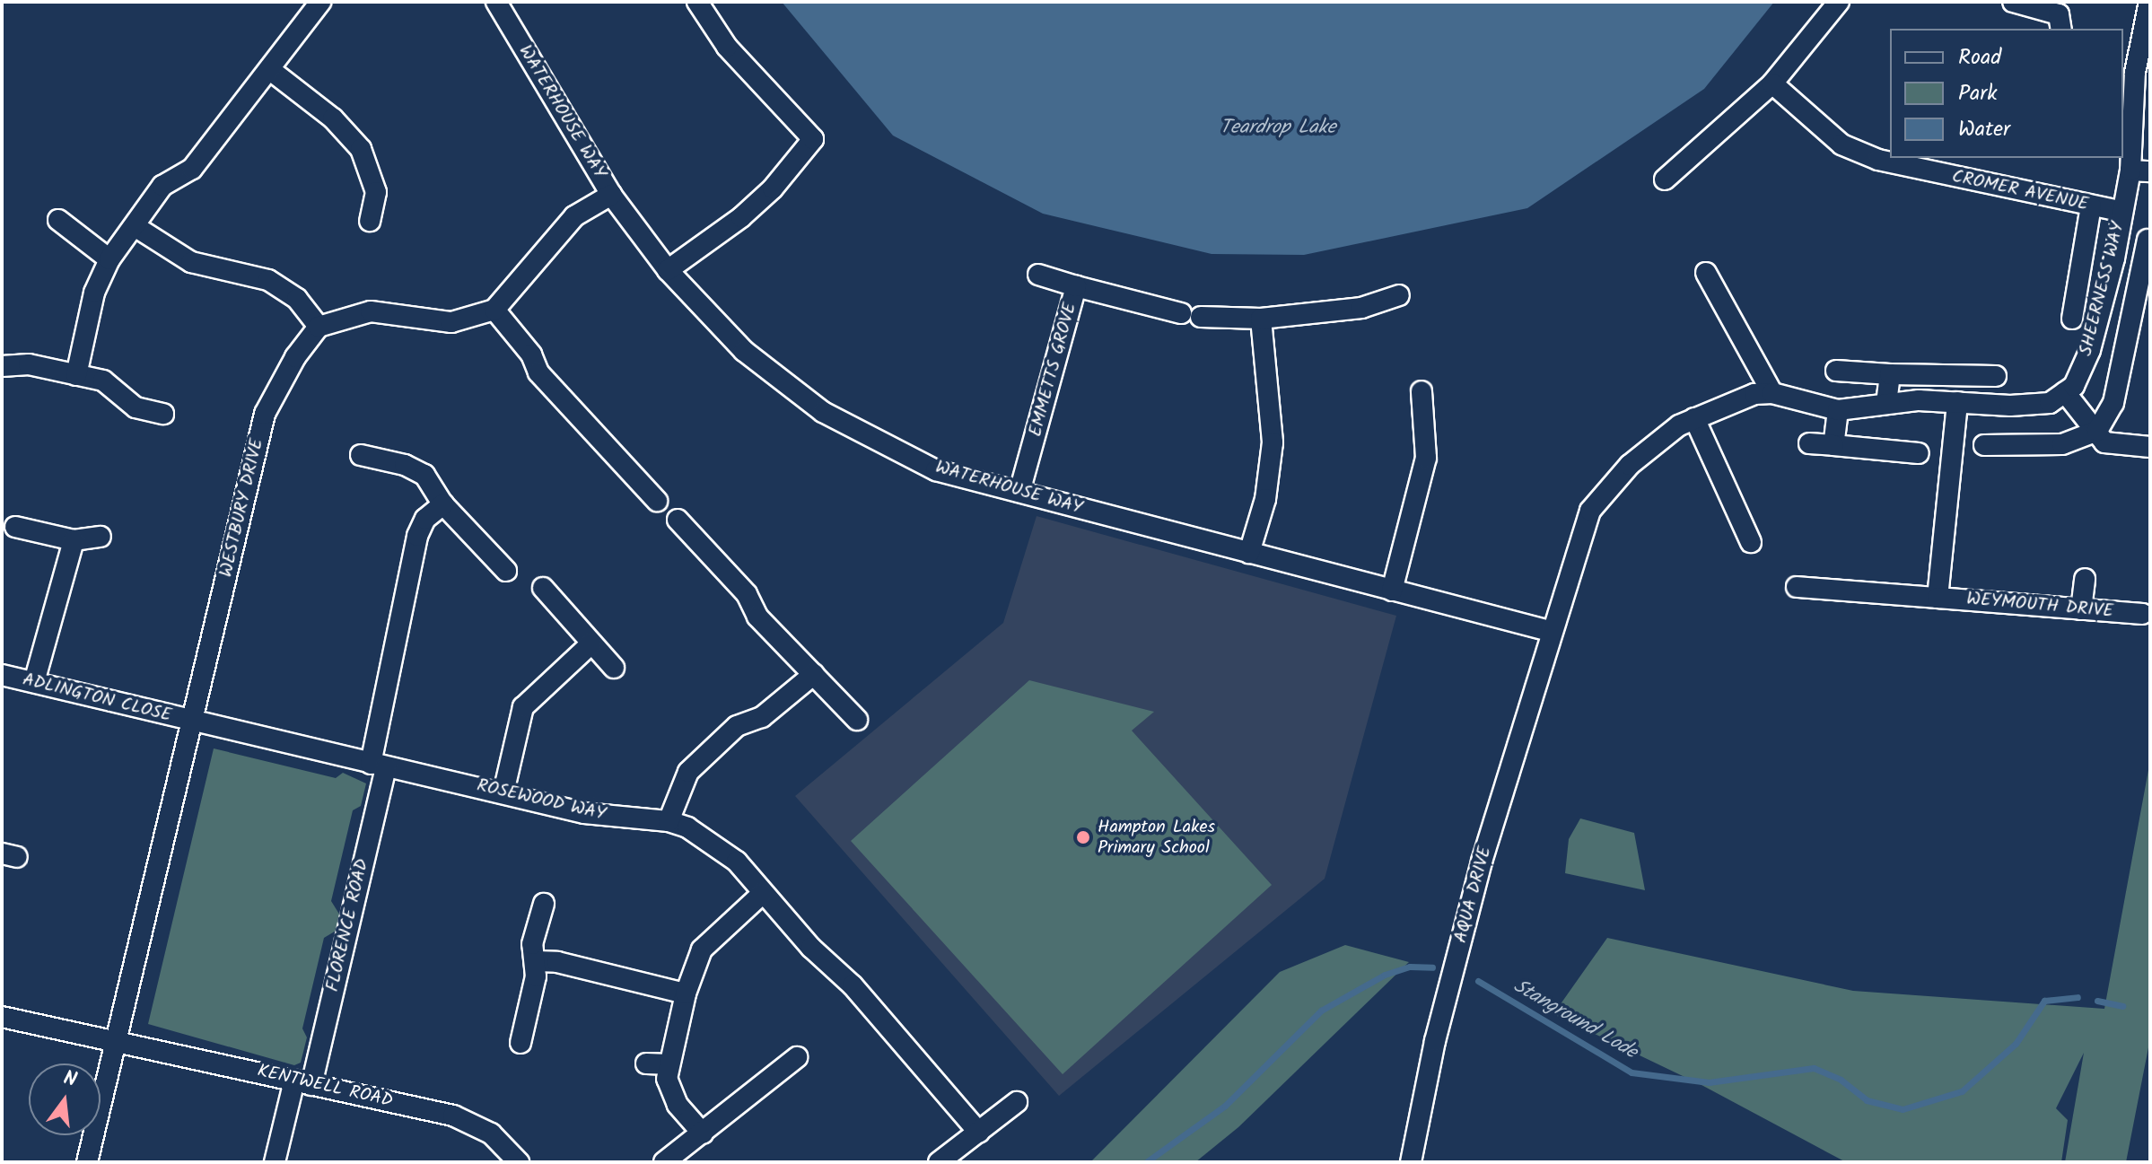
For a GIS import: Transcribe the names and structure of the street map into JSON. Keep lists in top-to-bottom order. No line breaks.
{"streets":{"street":["WATERHOUSE WAY","CROMER AVENUE","SHEERNESS WAY","EMMETTS GROVE","WESTBURY DRIVE","WEYMOUTH DRIVE","ADLINGTON CLOSE","ROSEWOOD WAY","AQUA DRIVE","FLORENCE ROAD","KENTWELL ROAD"]},"crossings":[["WATERHOUSE WAY","EMMETTS GROVE"],["WATERHOUSE WAY","AQUA DRIVE"],["CROMER AVENUE","SHEERNESS WAY"],["WESTBURY DRIVE","ADLINGTON CLOSE"],["WESTBURY DRIVE","ROSEWOOD WAY"],["WESTBURY DRIVE","KENTWELL ROAD"],["ADLINGTON CLOSE","ROSEWOOD WAY"],["ROSEWOOD WAY","FLORENCE ROAD"],["FLORENCE ROAD","KENTWELL ROAD"]],"water":["Teardrop Lake","Stanground Lode"],"places":["Hampton Lakes Primary School"],"legend":["Road","Park","Water"],"north":"top"}
